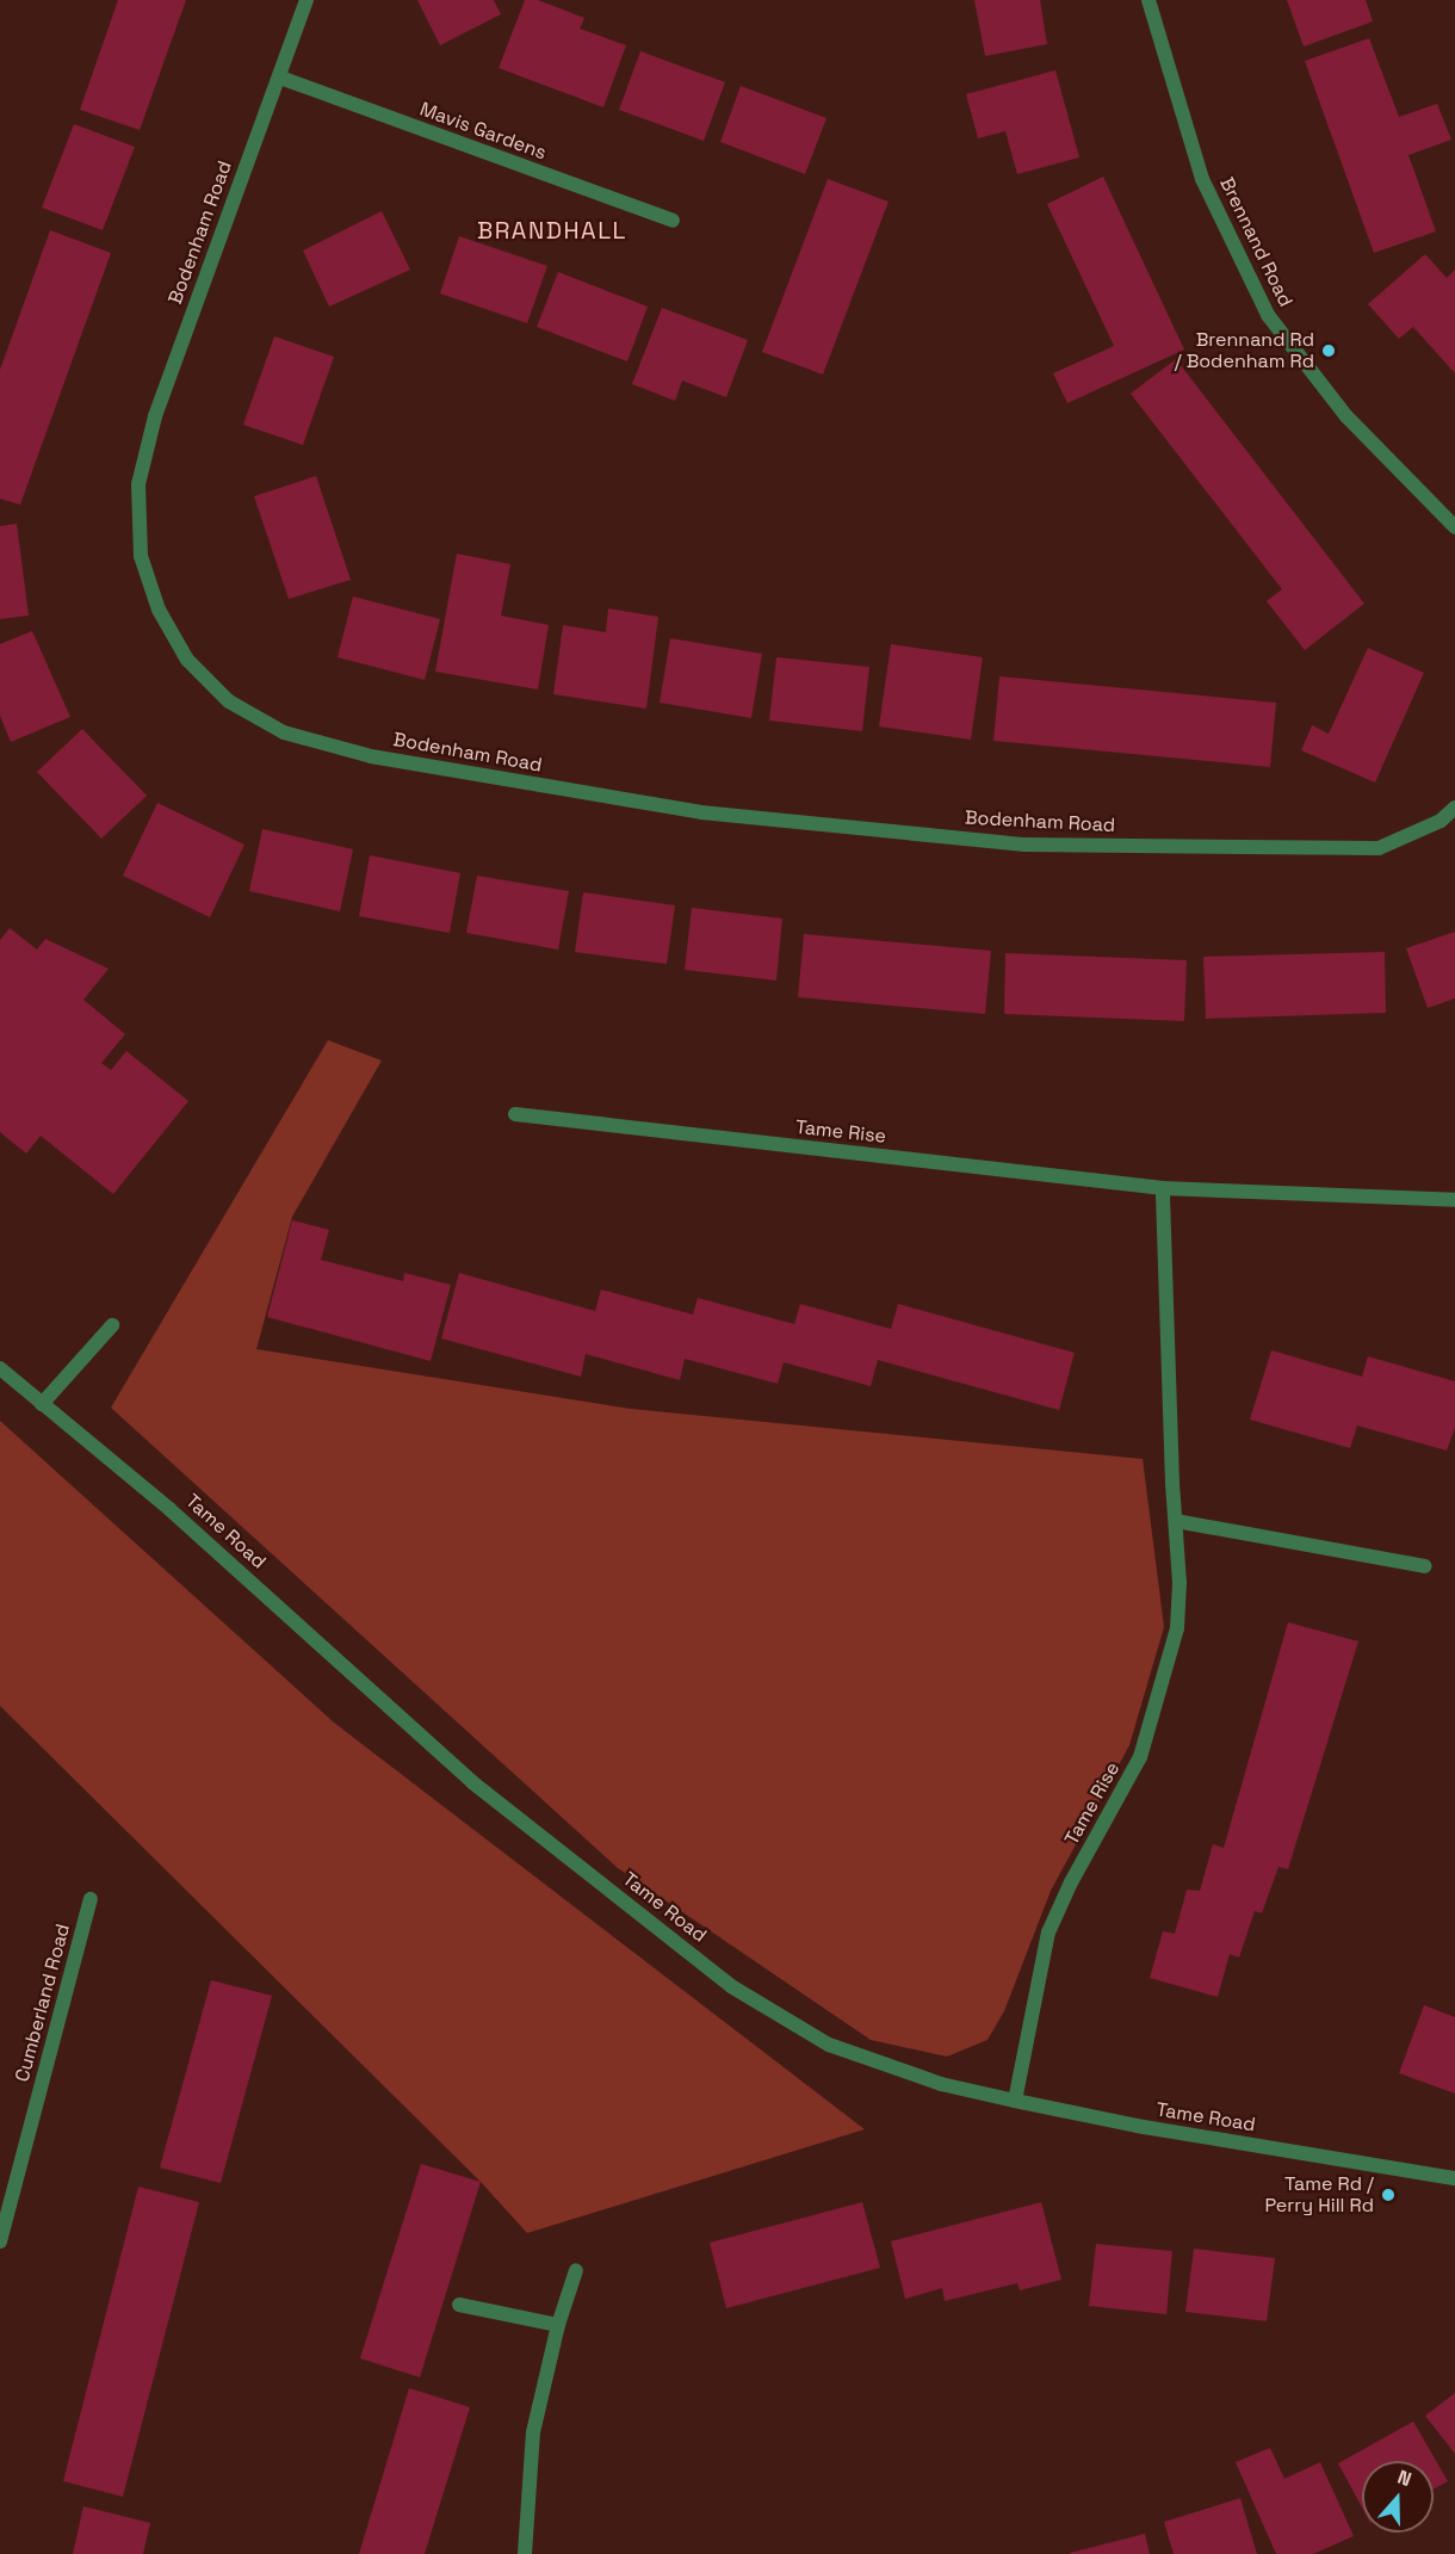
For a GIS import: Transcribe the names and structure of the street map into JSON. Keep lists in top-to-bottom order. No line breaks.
{"streets":{"street":["Mavis Gardens","Bodenham Road","Brennand Road","Tame Rise","Tame Road","Cumberland Road"]},"crossings":[["Mavis Gardens","Bodenham Road"],["Tame Rise","Tame Road"]],"districts":["BRANDHALL"],"places":["Brennand Rd / Bodenham Rd","Tame Rd / Perry Hill Rd"],"north":"top"}
